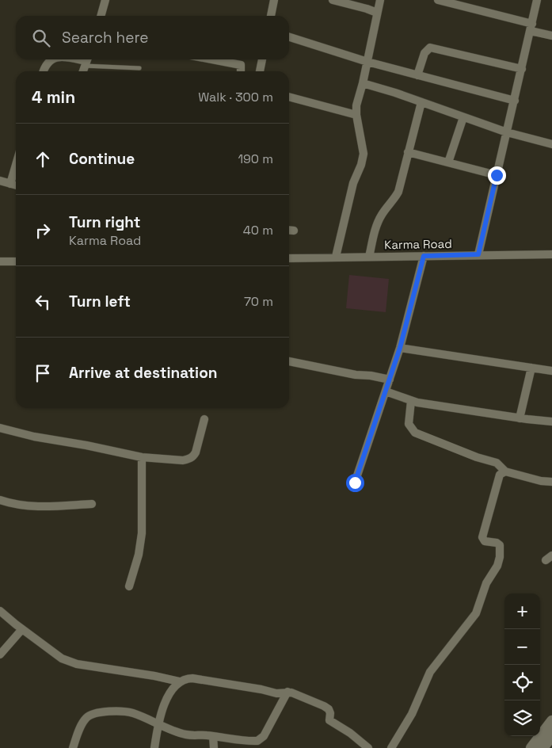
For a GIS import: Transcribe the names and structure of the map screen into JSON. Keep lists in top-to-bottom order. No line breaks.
{"streets":{"street":["Karma Road"]},"page":{"search":"Search here","heading":["4 min","Walk · 300 m"],"list":[["Continue","190 m"],["Turn right","Karma Road","40 m"],["Turn left","70 m"],"Arrive at destination"],"map_buttons":["+","−"]}}
